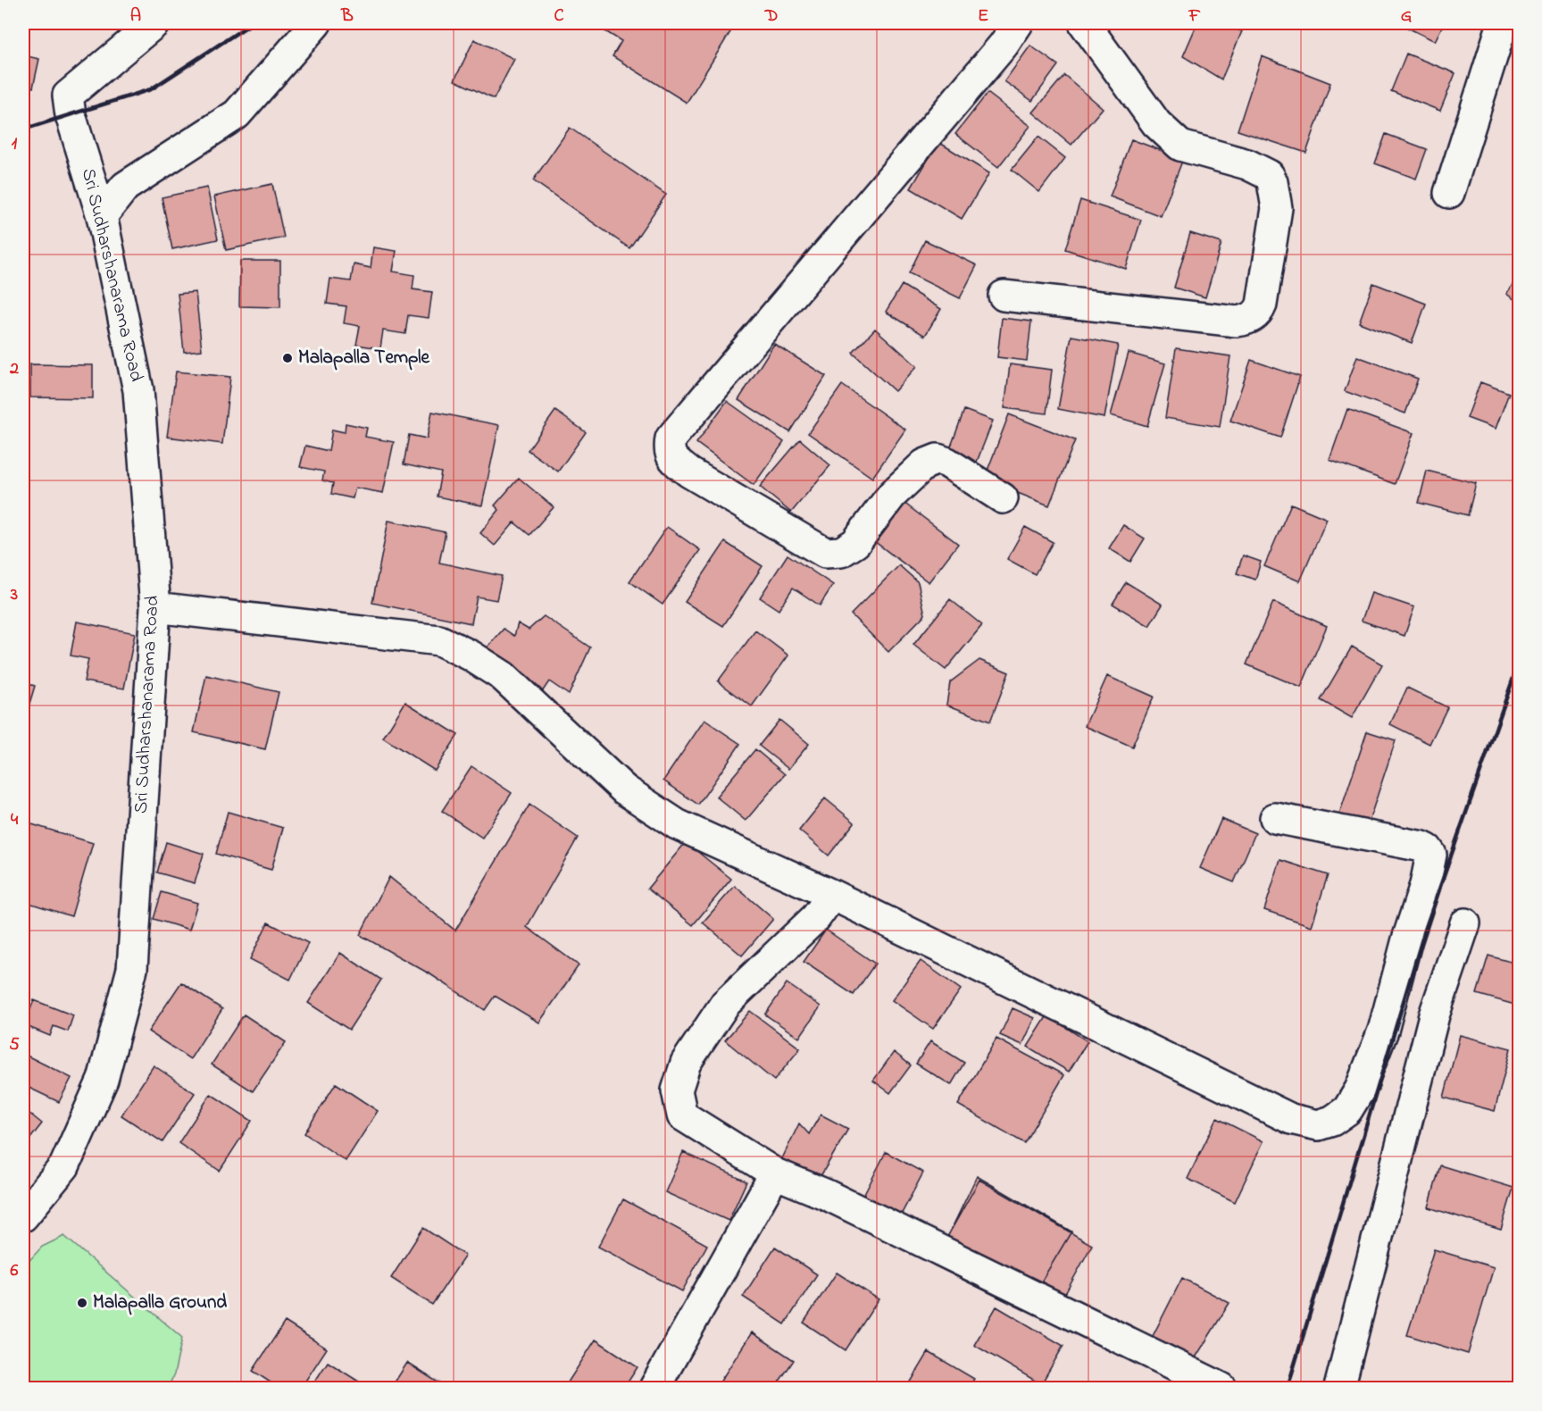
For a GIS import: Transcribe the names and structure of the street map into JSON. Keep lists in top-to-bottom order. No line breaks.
{"streets":{"street":["Sri Sudharshanarama Road"]},"places":["Malapalla Temple","Malapalla Ground"],"grid":{"columns":["A","B","C","D","E","F","G"],"rows":["1","2","3","4","5","6"]}}
